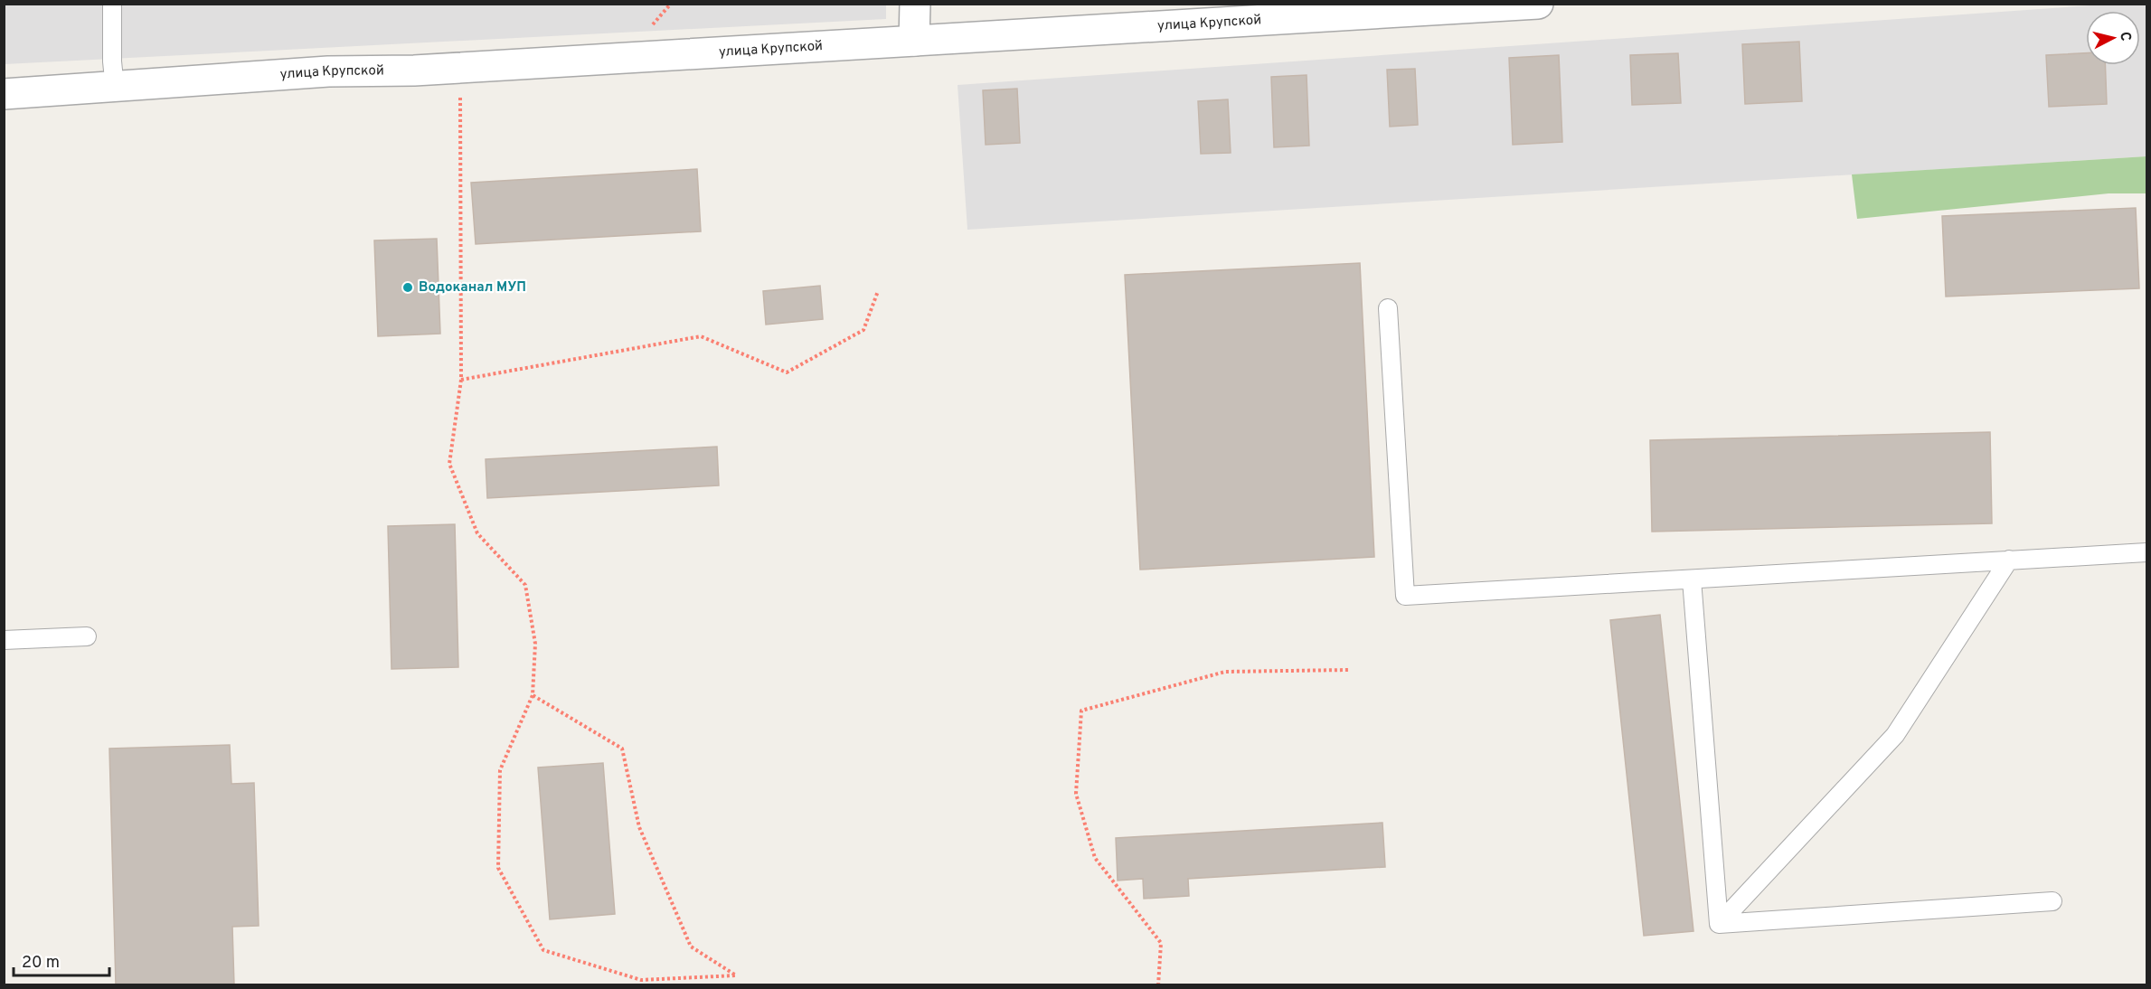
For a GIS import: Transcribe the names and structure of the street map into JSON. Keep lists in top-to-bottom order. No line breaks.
{"streets":{"street":["улица Крупской"]},"places":["Водоканал МУП"],"scale_bar":"20 m","north":"right"}
